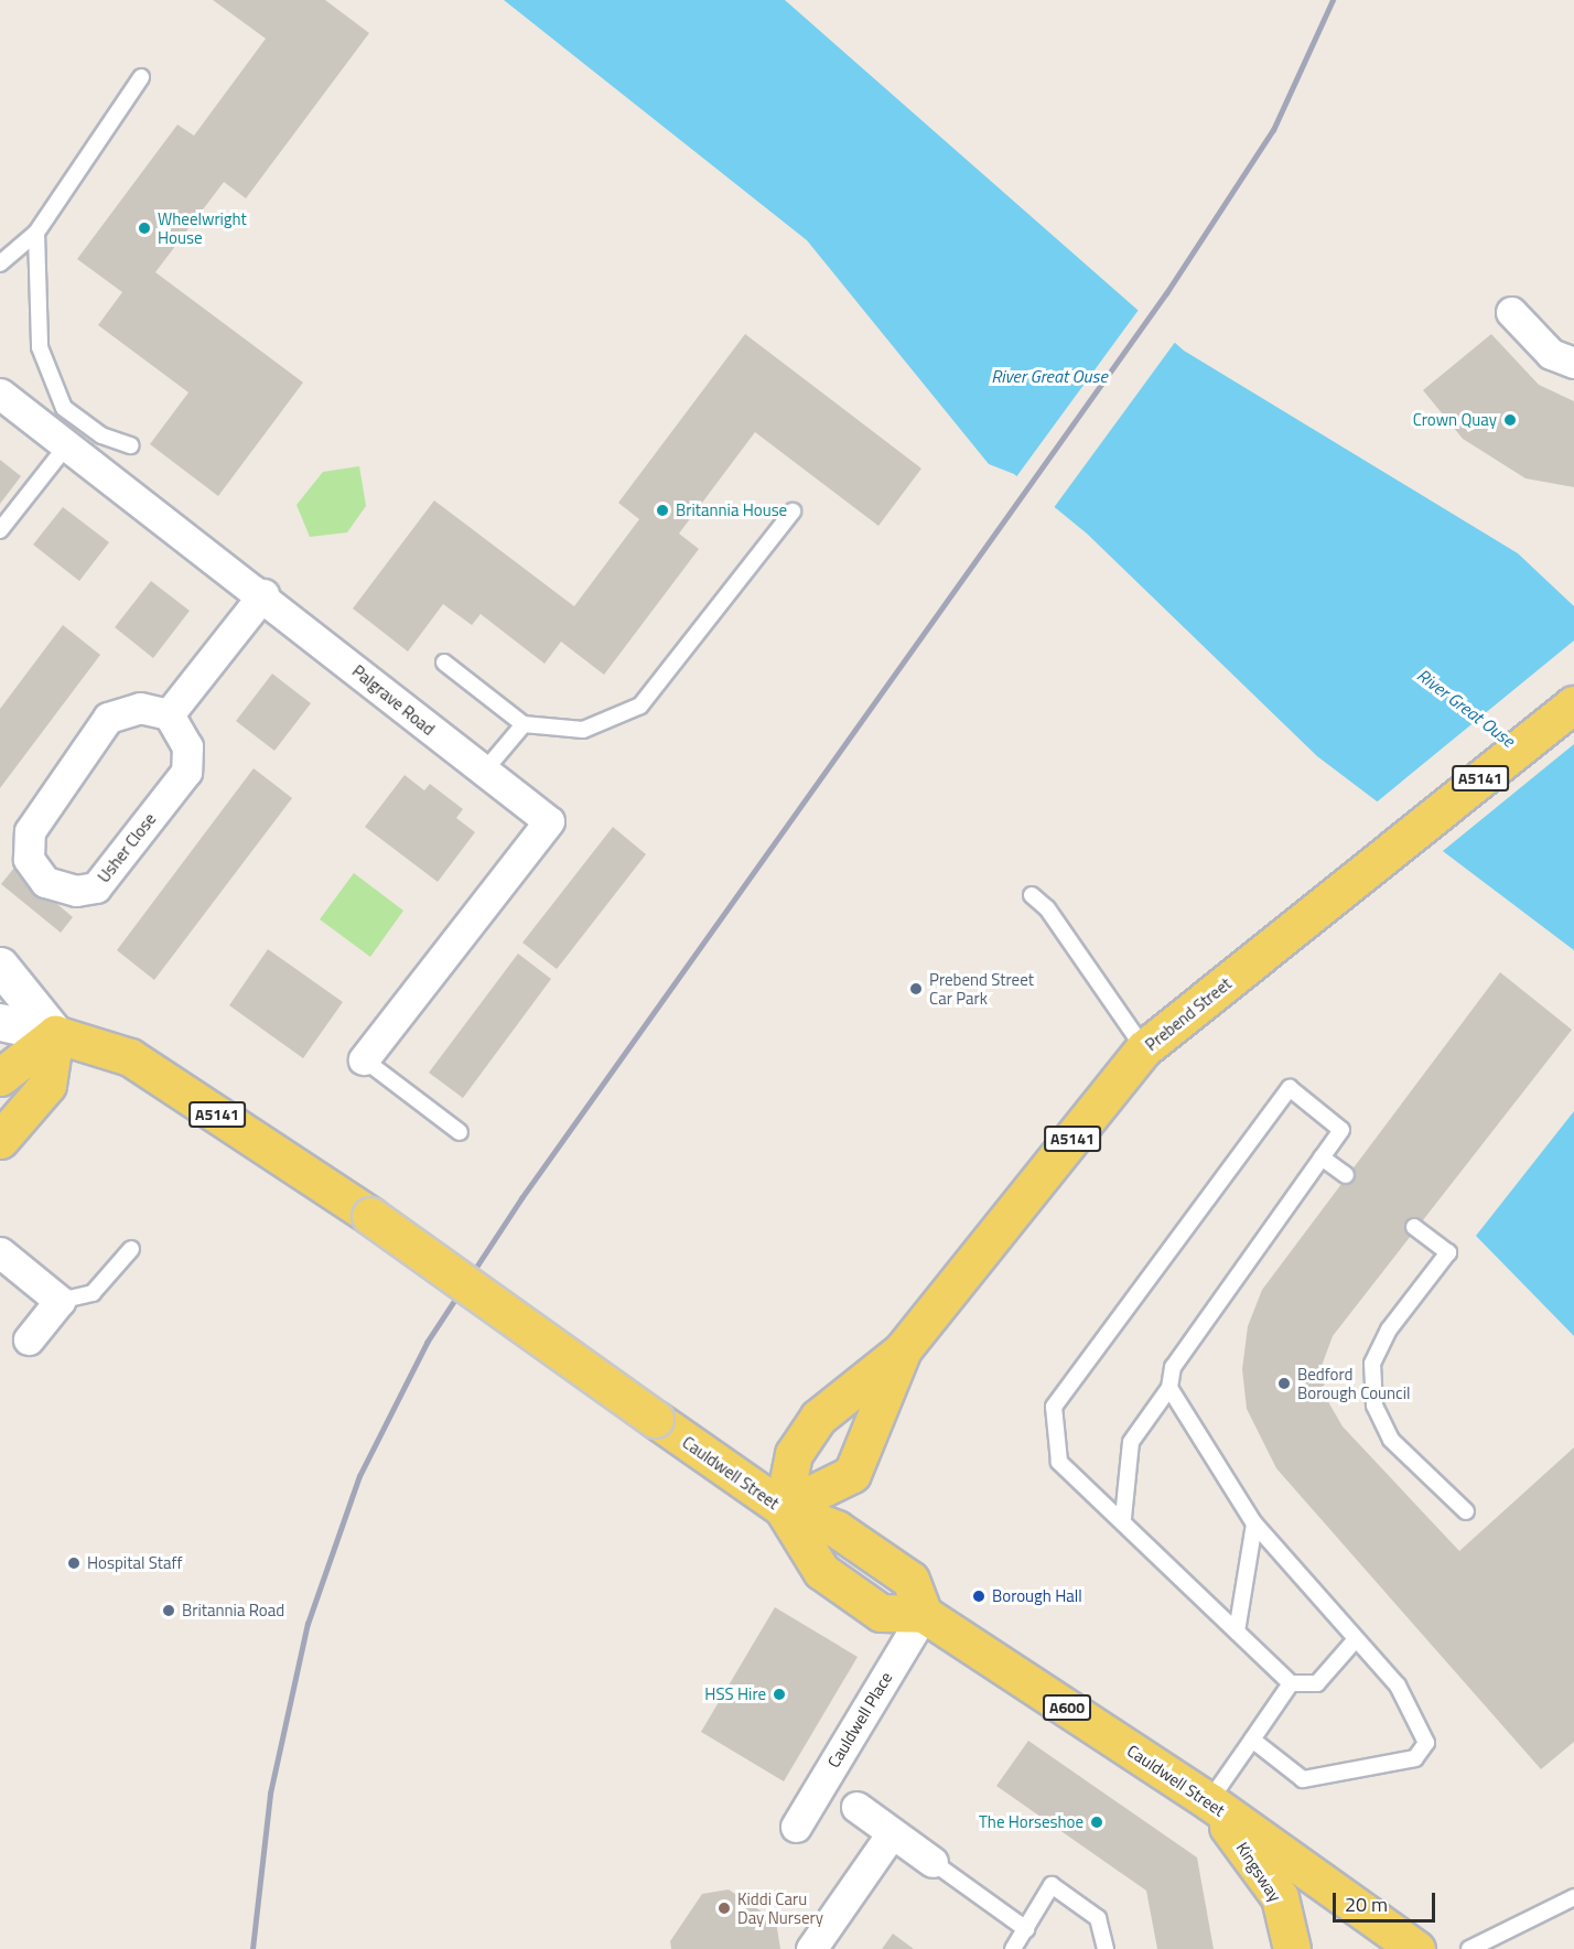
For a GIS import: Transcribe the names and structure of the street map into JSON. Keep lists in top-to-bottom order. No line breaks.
{"streets":{"main road":["A5141","Prebend Street","Cauldwell Street","A600","Kingsway"],"street":["Palgrave Road","Usher Close","Cauldwell Place"]},"crossings":[["Prebend Street","Cauldwell Street"],["Cauldwell Street","Cauldwell Place"],["Cauldwell Street","Kingsway"]],"water":["River Great Ouse"],"places":["Wheelwright House","Crown Quay","Britannia House","Prebend Street Car Park","Bedford Borough Council","Hospital Staff","Borough Hall","Britannia Road","HSS Hire","The Horseshoe","Kiddi Caru Day Nursery"],"scale_bar":"20 m"}
